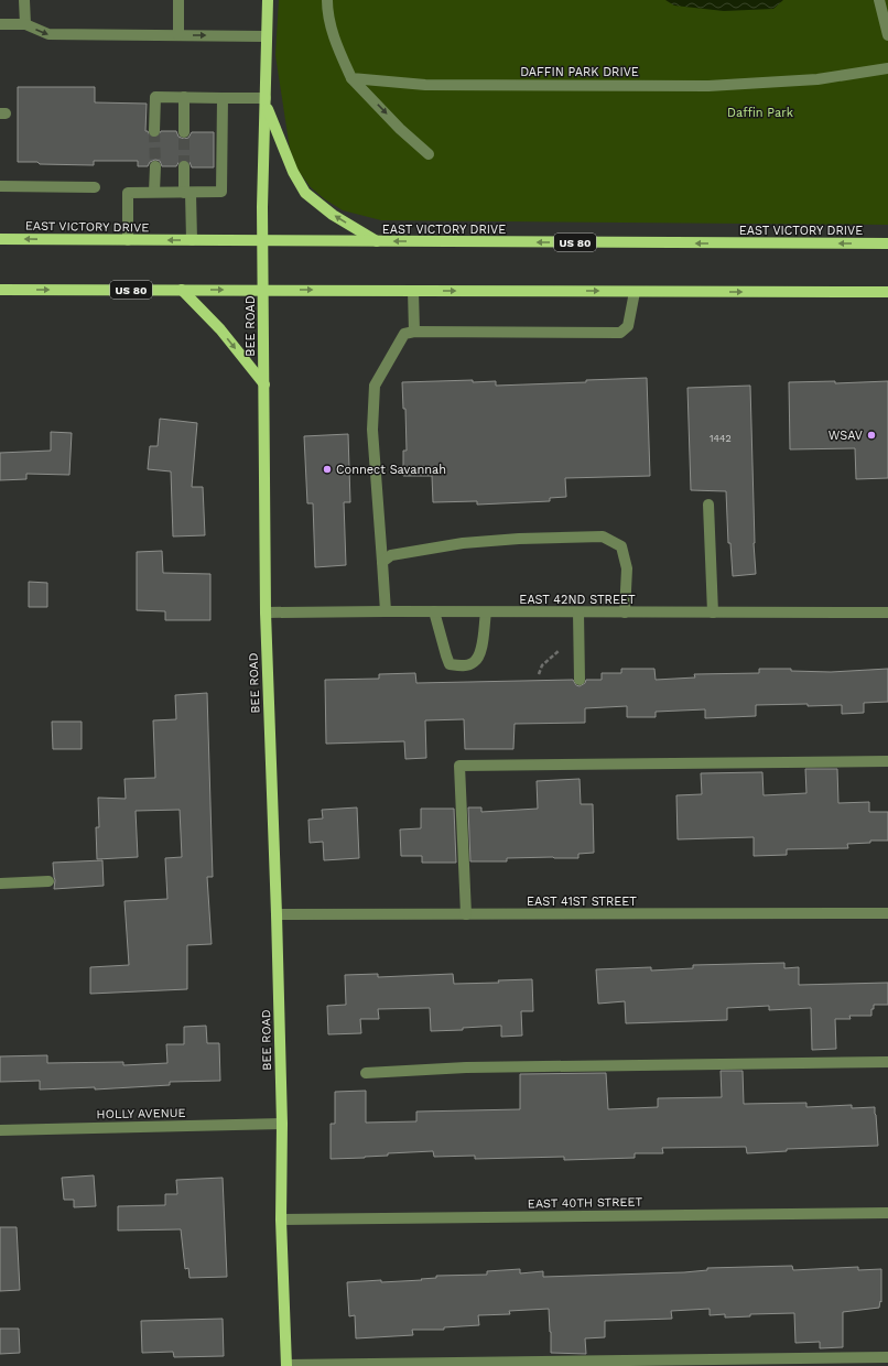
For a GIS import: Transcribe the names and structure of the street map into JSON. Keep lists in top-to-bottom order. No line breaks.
{"streets":{"main road":["EAST VICTORY DRIVE","US 80","BEE ROAD"],"street":["DAFFIN PARK DRIVE","EAST 42ND STREET","EAST 41ST STREET","HOLLY AVENUE","EAST 40TH STREET"]},"crossings":[["EAST VICTORY DRIVE","BEE ROAD"],["US 80","BEE ROAD"],["BEE ROAD","EAST 42ND STREET"],["BEE ROAD","EAST 41ST STREET"],["BEE ROAD","HOLLY AVENUE"],["BEE ROAD","EAST 40TH STREET"]],"parks":["Daffin Park"],"places":["WSAV","Connect Savannah"],"house_numbers":["1442"]}
